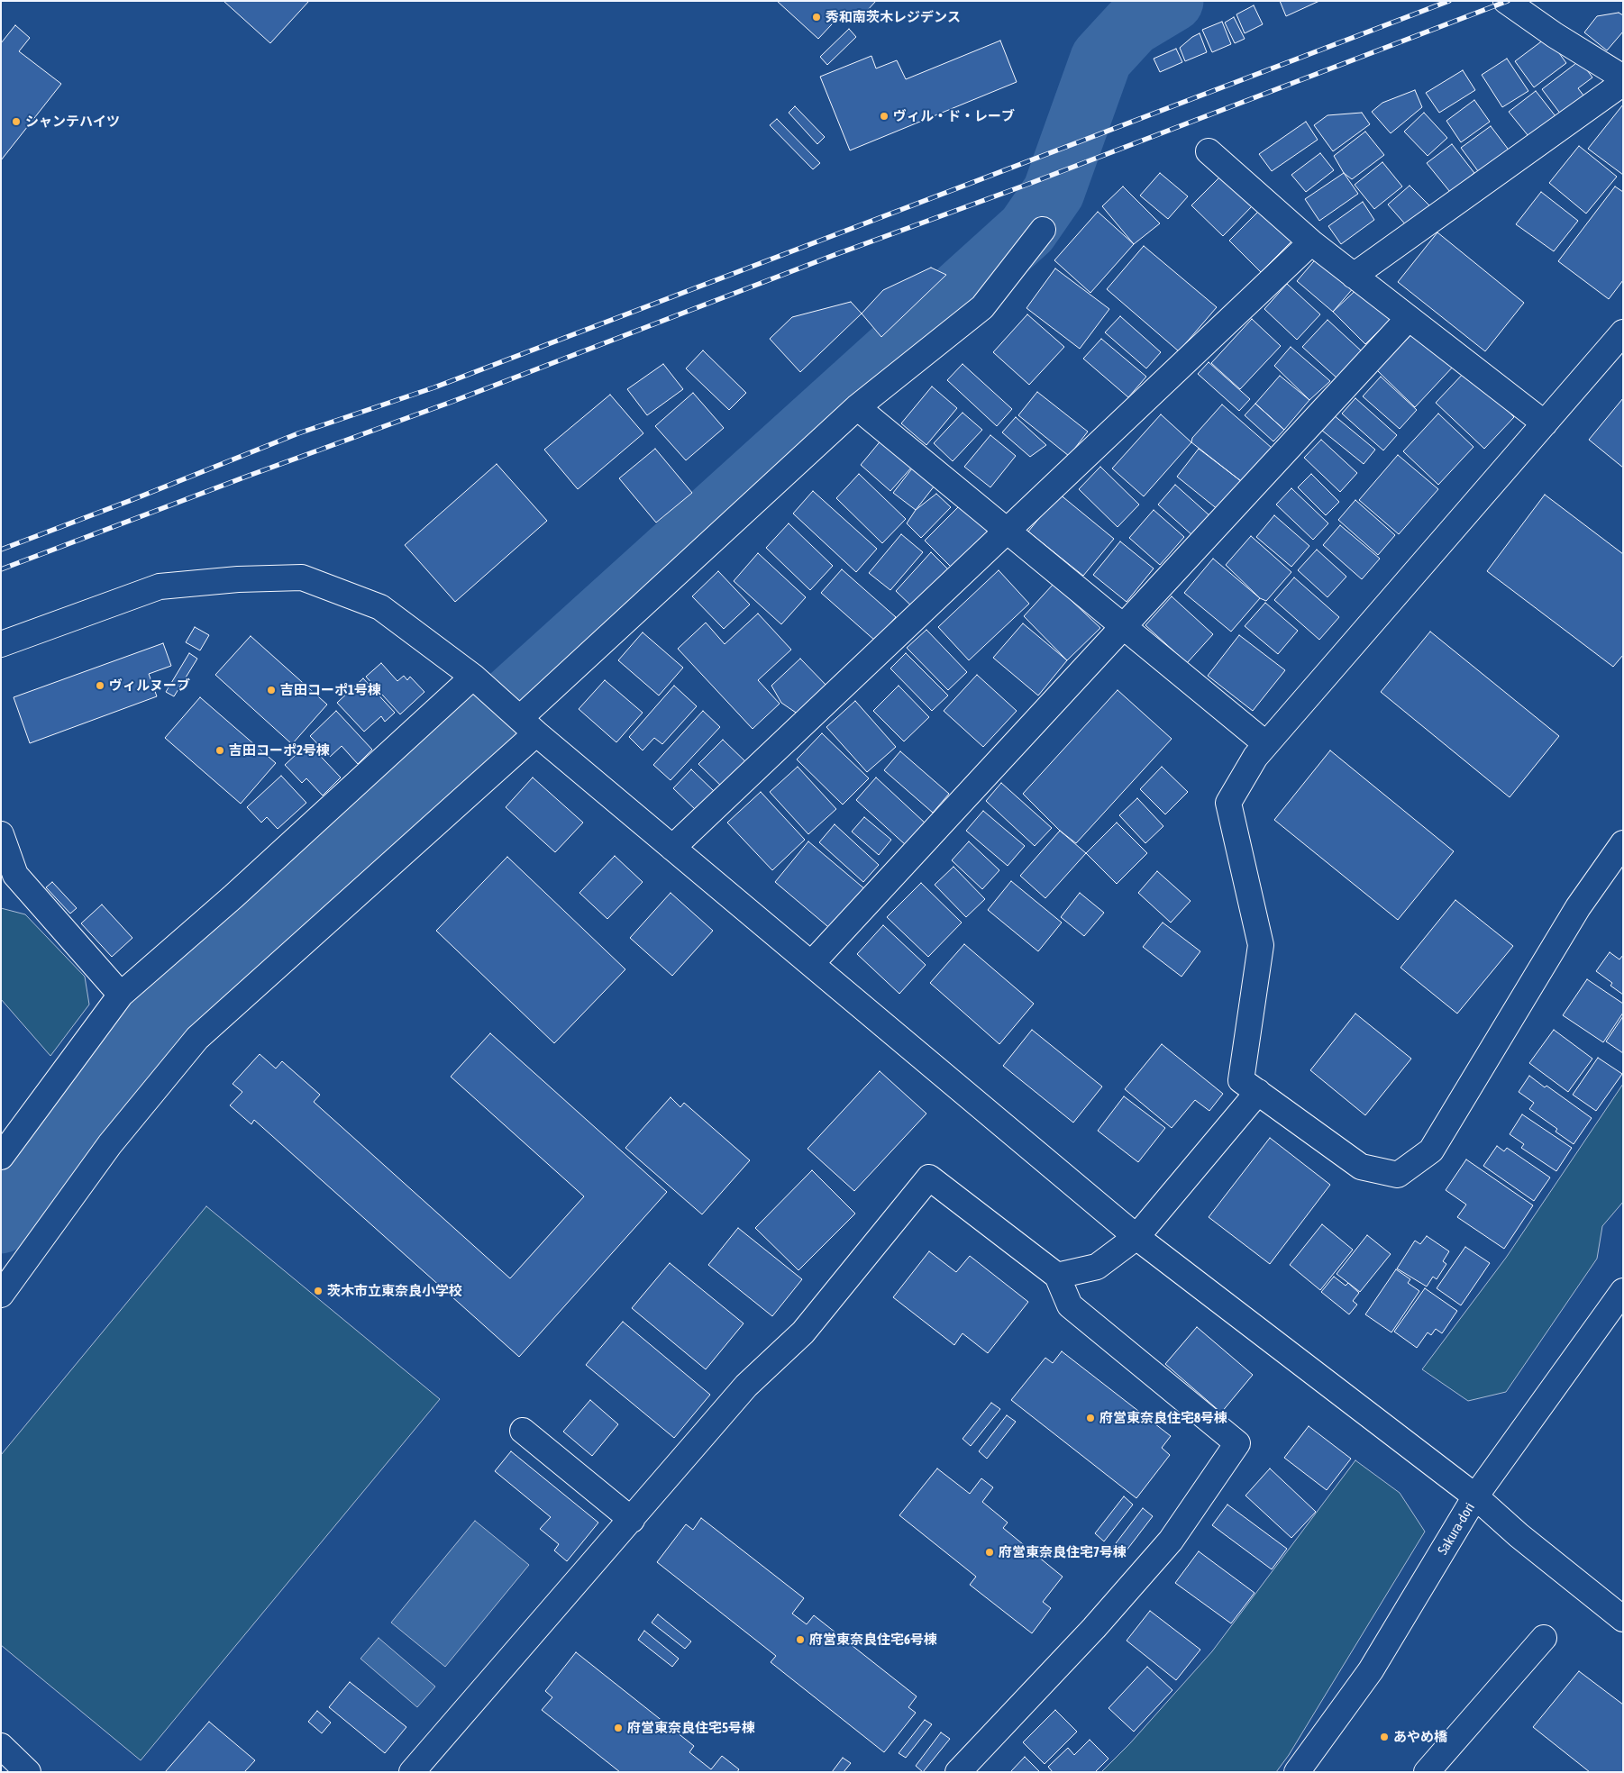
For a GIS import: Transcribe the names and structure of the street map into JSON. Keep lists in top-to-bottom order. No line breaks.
{"streets":{"street":["Sakura-dori"]},"places":["秀和南茨木レジデンス","ヴィル・ド・レーブ","シャンテハイツ","ヴィルヌーブ","吉田コーポ1号棟","吉田コーポ2号棟","茨木市立東奈良小学校","府営東奈良住宅8号棟","府営東奈良住宅7号棟","府営東奈良住宅6号棟","府営東奈良住宅5号棟","あやめ橋"]}
